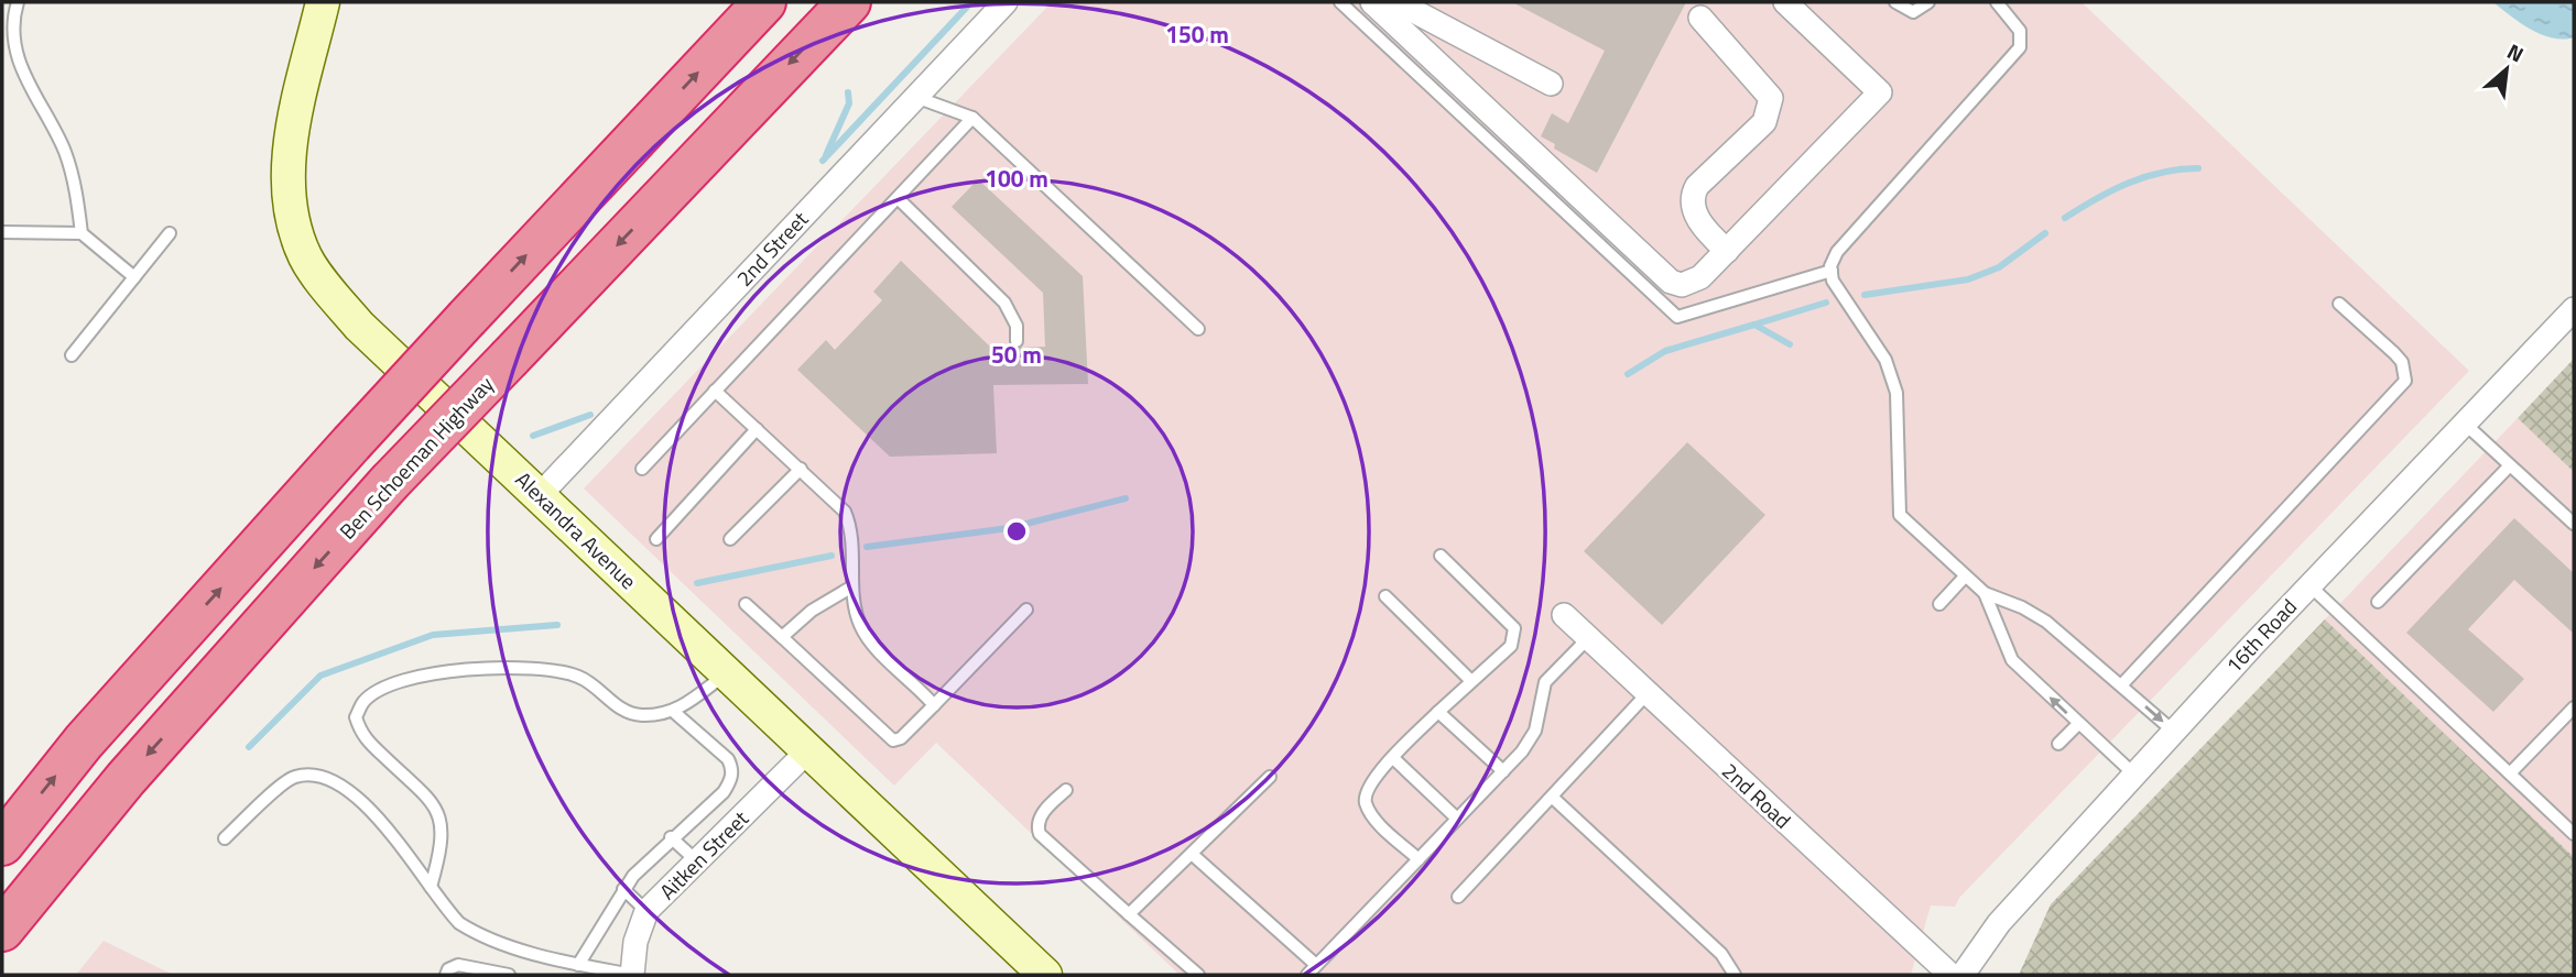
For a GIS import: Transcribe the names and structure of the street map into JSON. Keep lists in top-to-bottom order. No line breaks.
{"streets":{"highway":["Ben Schoeman Highway"],"main road":["Alexandra Avenue"],"street":["2nd Street","16th Road","2nd Road","Aitken Street"]},"crossings":[["2nd Street","Alexandra Avenue"],["Alexandra Avenue","Aitken Street"]],"north":"top right","rings":["150 m","100 m","50 m"]}
